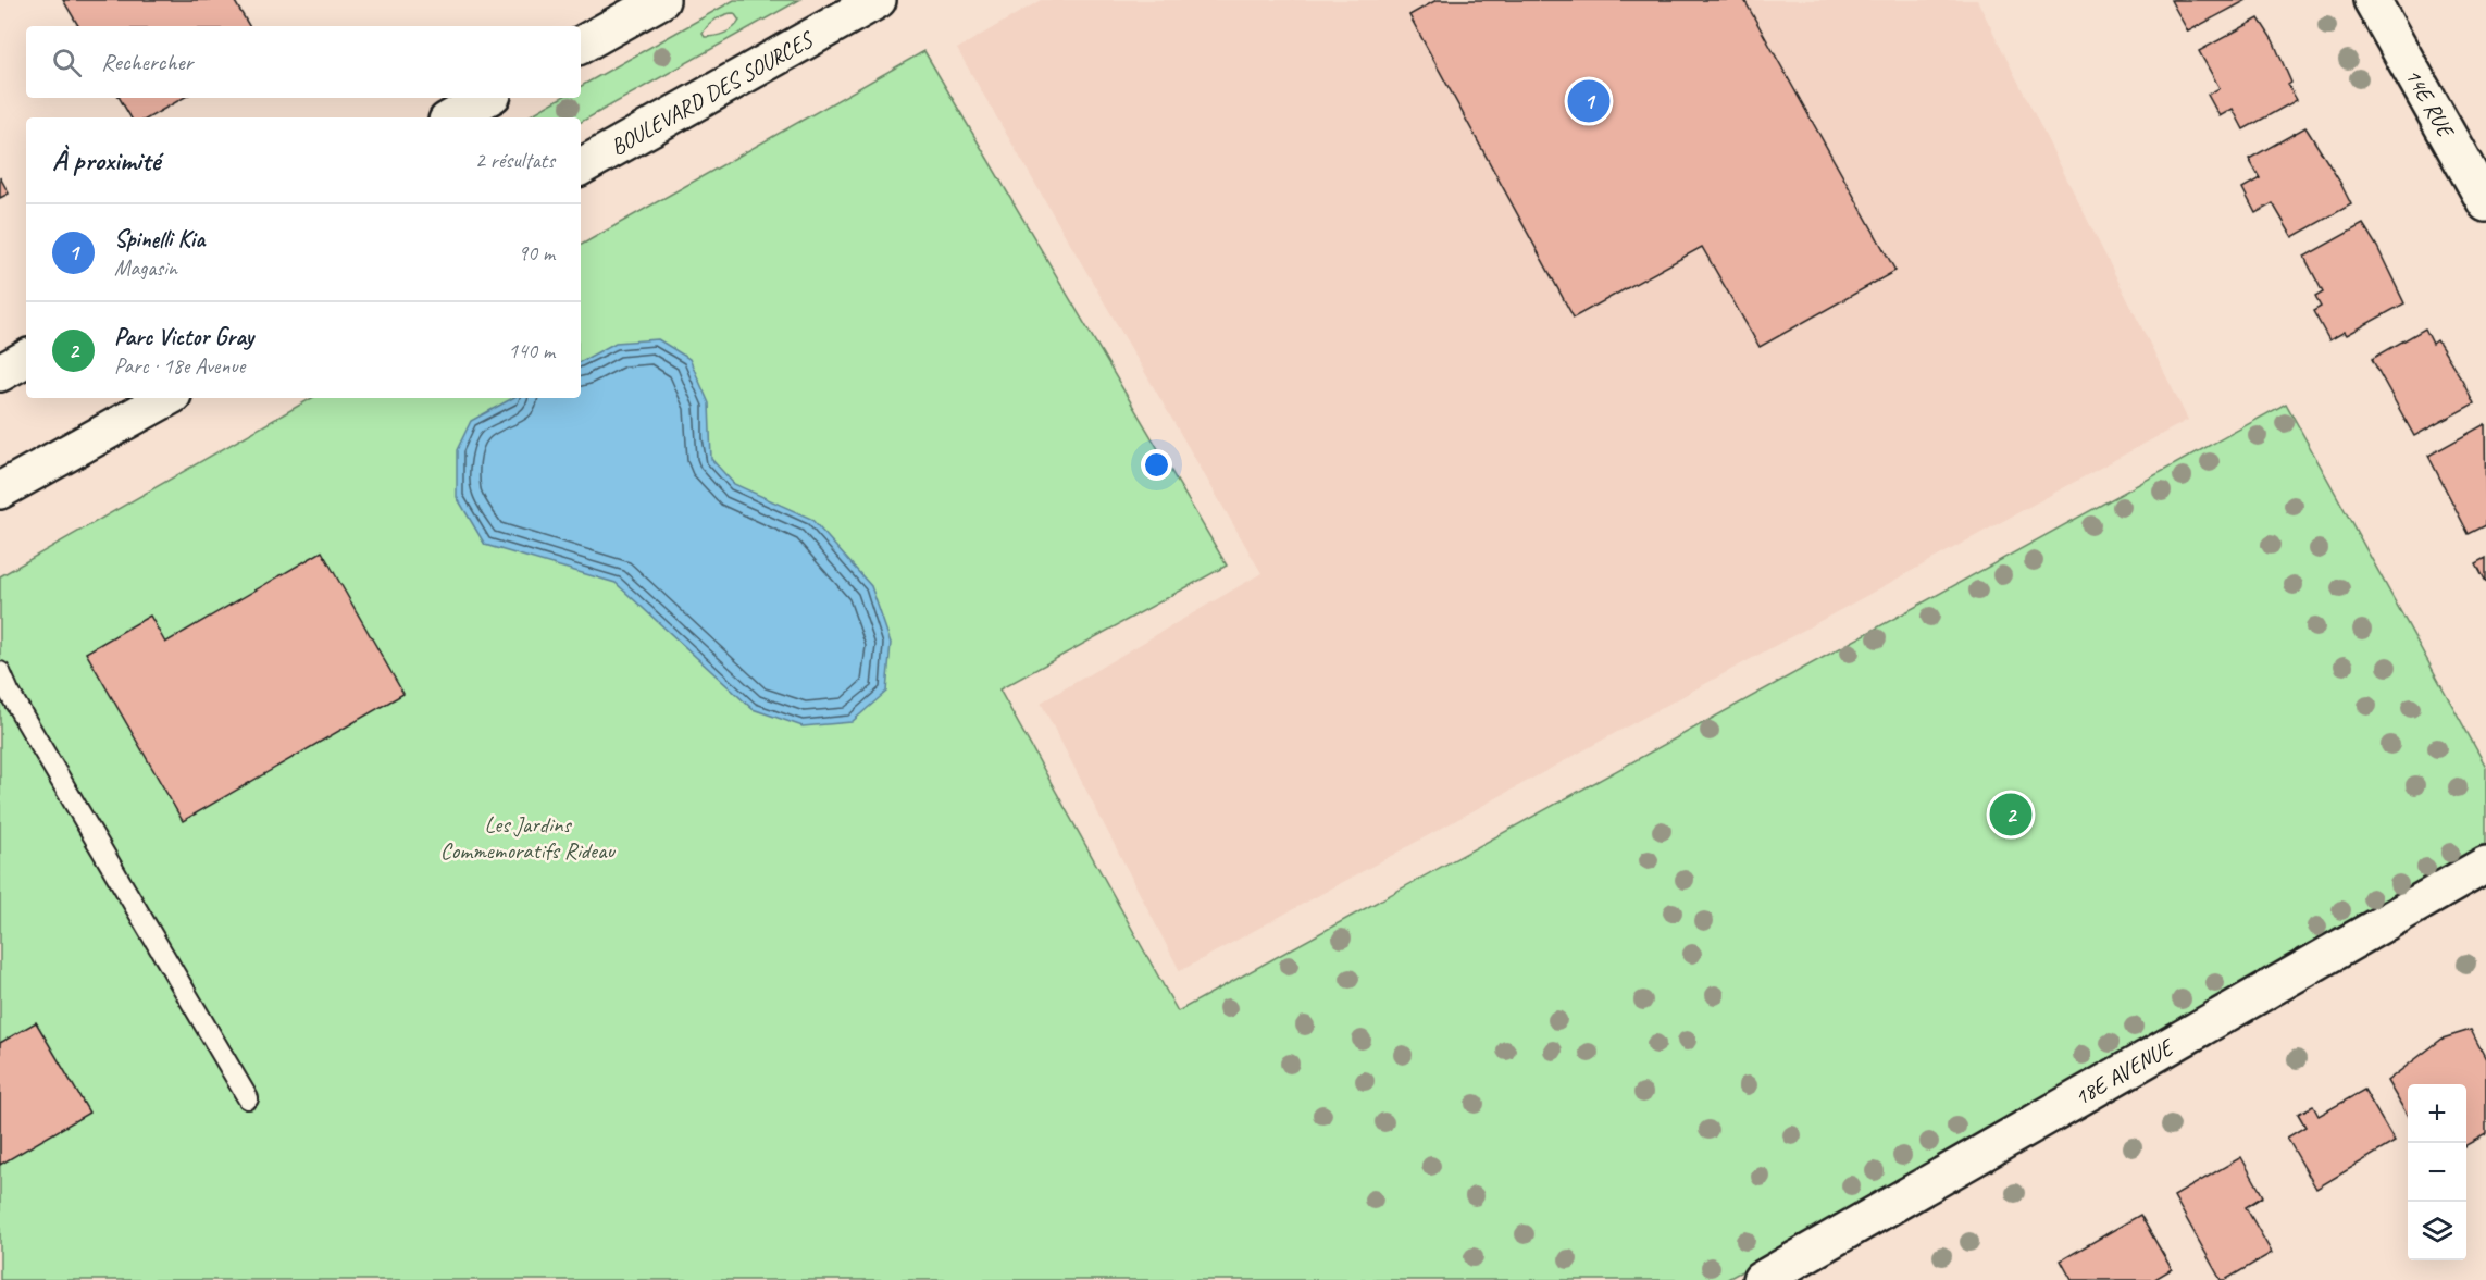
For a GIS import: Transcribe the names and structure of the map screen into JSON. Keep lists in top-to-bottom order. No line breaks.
{"streets":{"street":["BOULEVARD DES SOURCES","14E RUE","18E AVENUE"]},"parks":["Les Jardins Commemoratifs Rideau"],"page":{"search":"Rechercher","pins":["1","2"],"heading":["À proximité","2 résultats"],"list":[{"mark":"1","name":"Spinelli Kia","note":"Magasin","value":"90 m"},{"mark":"2","name":"Parc Victor Gray","note":"Parc · 18e Avenue","value":"140 m"}],"map_buttons":["+","−"]}}
